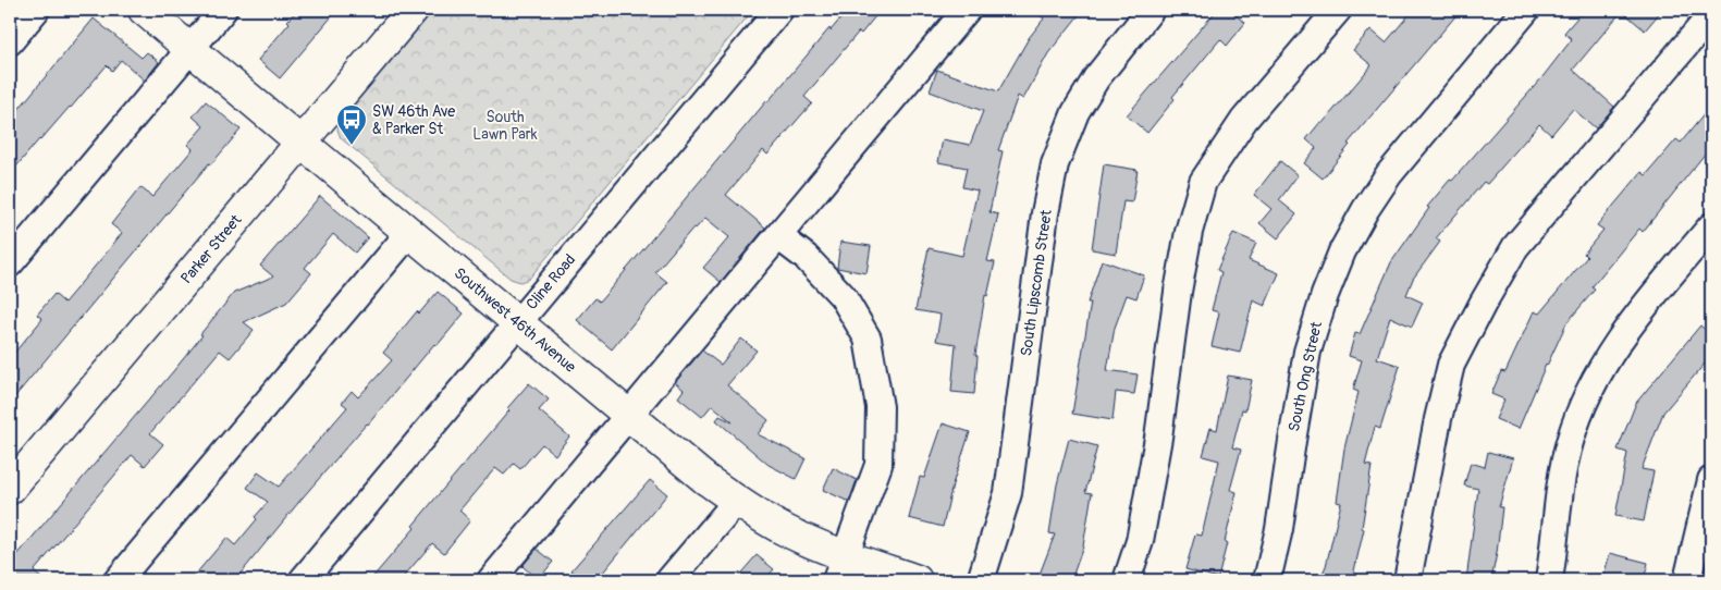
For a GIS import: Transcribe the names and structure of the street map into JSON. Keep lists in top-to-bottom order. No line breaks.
{"streets":{"main road":["Parker Street","Southwest 46th Avenue"],"street":["Cline Road","South Lipscomb Street","South Ong Street"]},"crossings":[["Parker Street","Southwest 46th Avenue"],["Cline Road","Southwest 46th Avenue"]],"parks":["South Lawn Park"],"places":{"bus stop":["SW 46th Ave & Parker St"]}}
